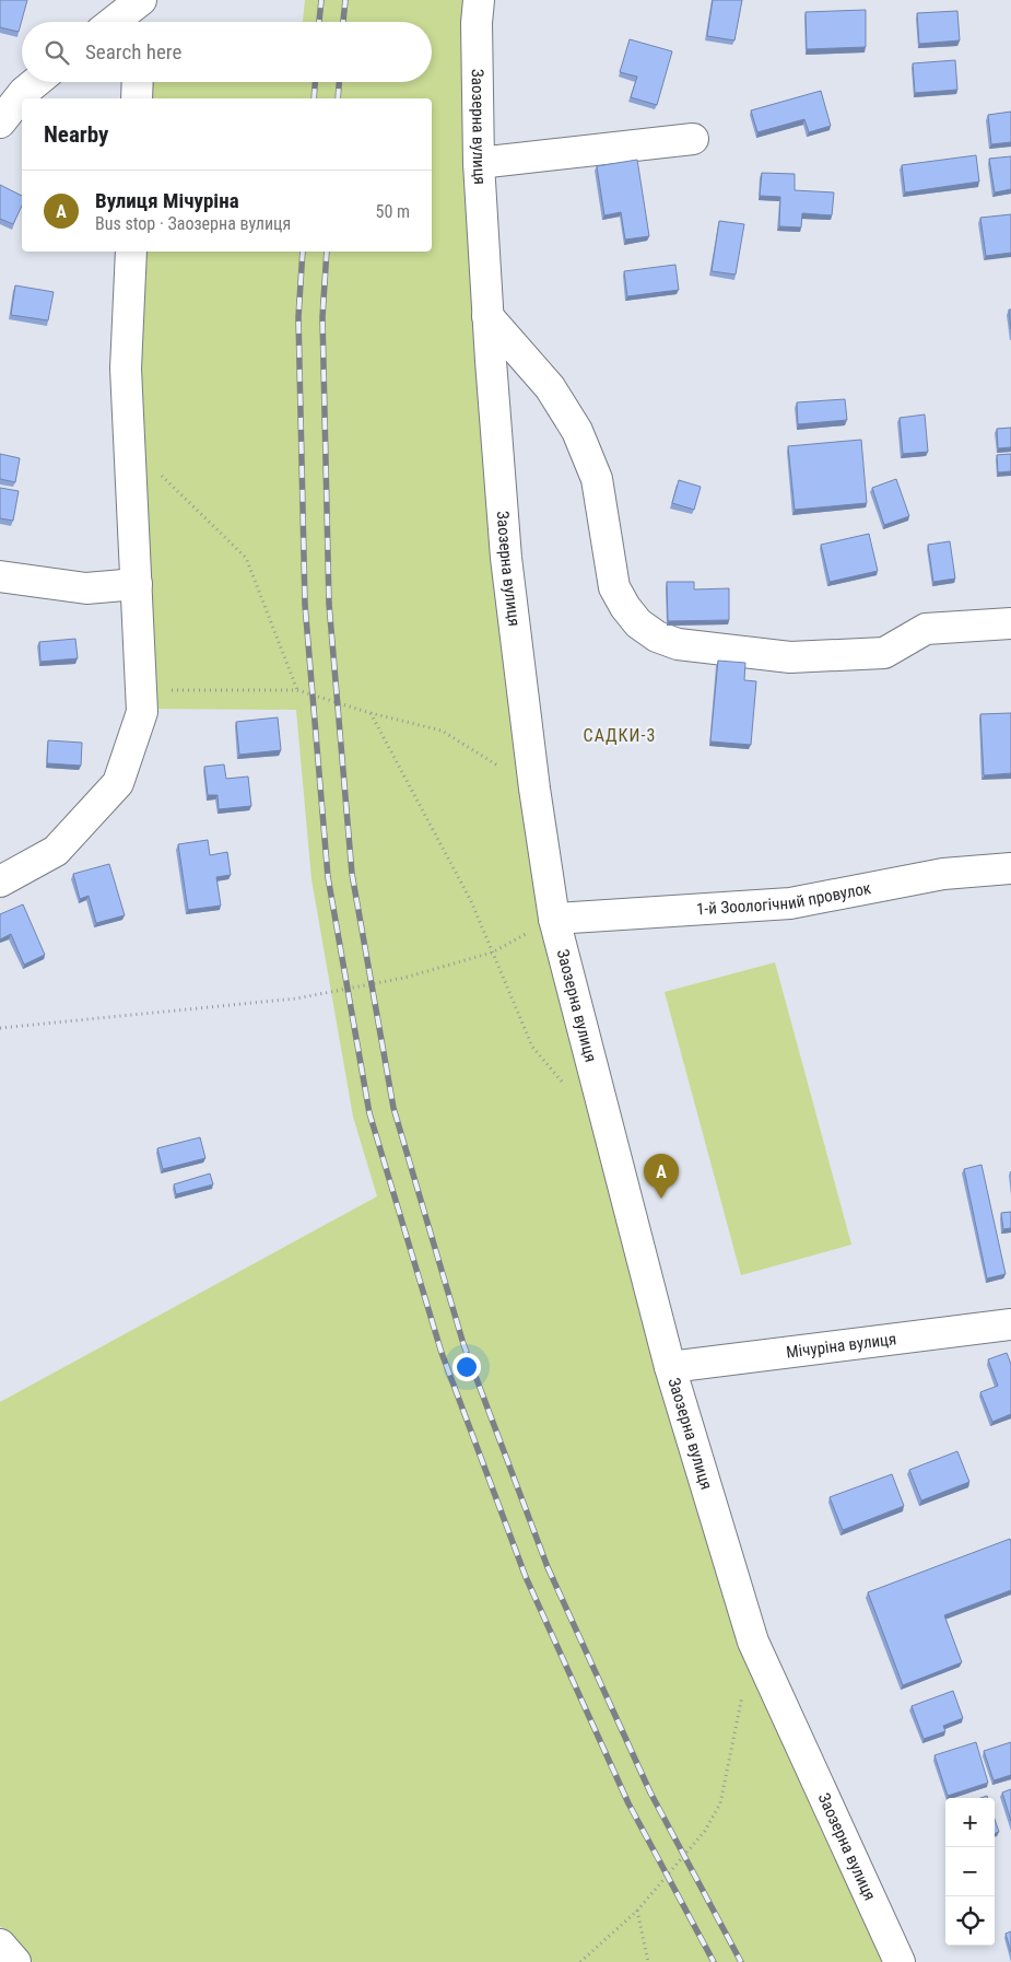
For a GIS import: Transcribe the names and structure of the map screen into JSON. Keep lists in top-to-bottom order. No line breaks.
{"streets":{"street":["Заозерна вулиця","1-й Зоологічний провулок","Мічуріна вулиця"]},"crossings":[["Заозерна вулиця","1-й Зоологічний провулок"],["Заозерна вулиця","Мічуріна вулиця"]],"districts":["САДКИ-3"],"page":{"search":"Search here","heading":"Nearby","list":[{"mark":"A","name":"Вулиця Мічуріна","note":"Bus stop · Заозерна вулиця","value":"50 m"}],"pins":"A","map_buttons":["+","−"]}}
